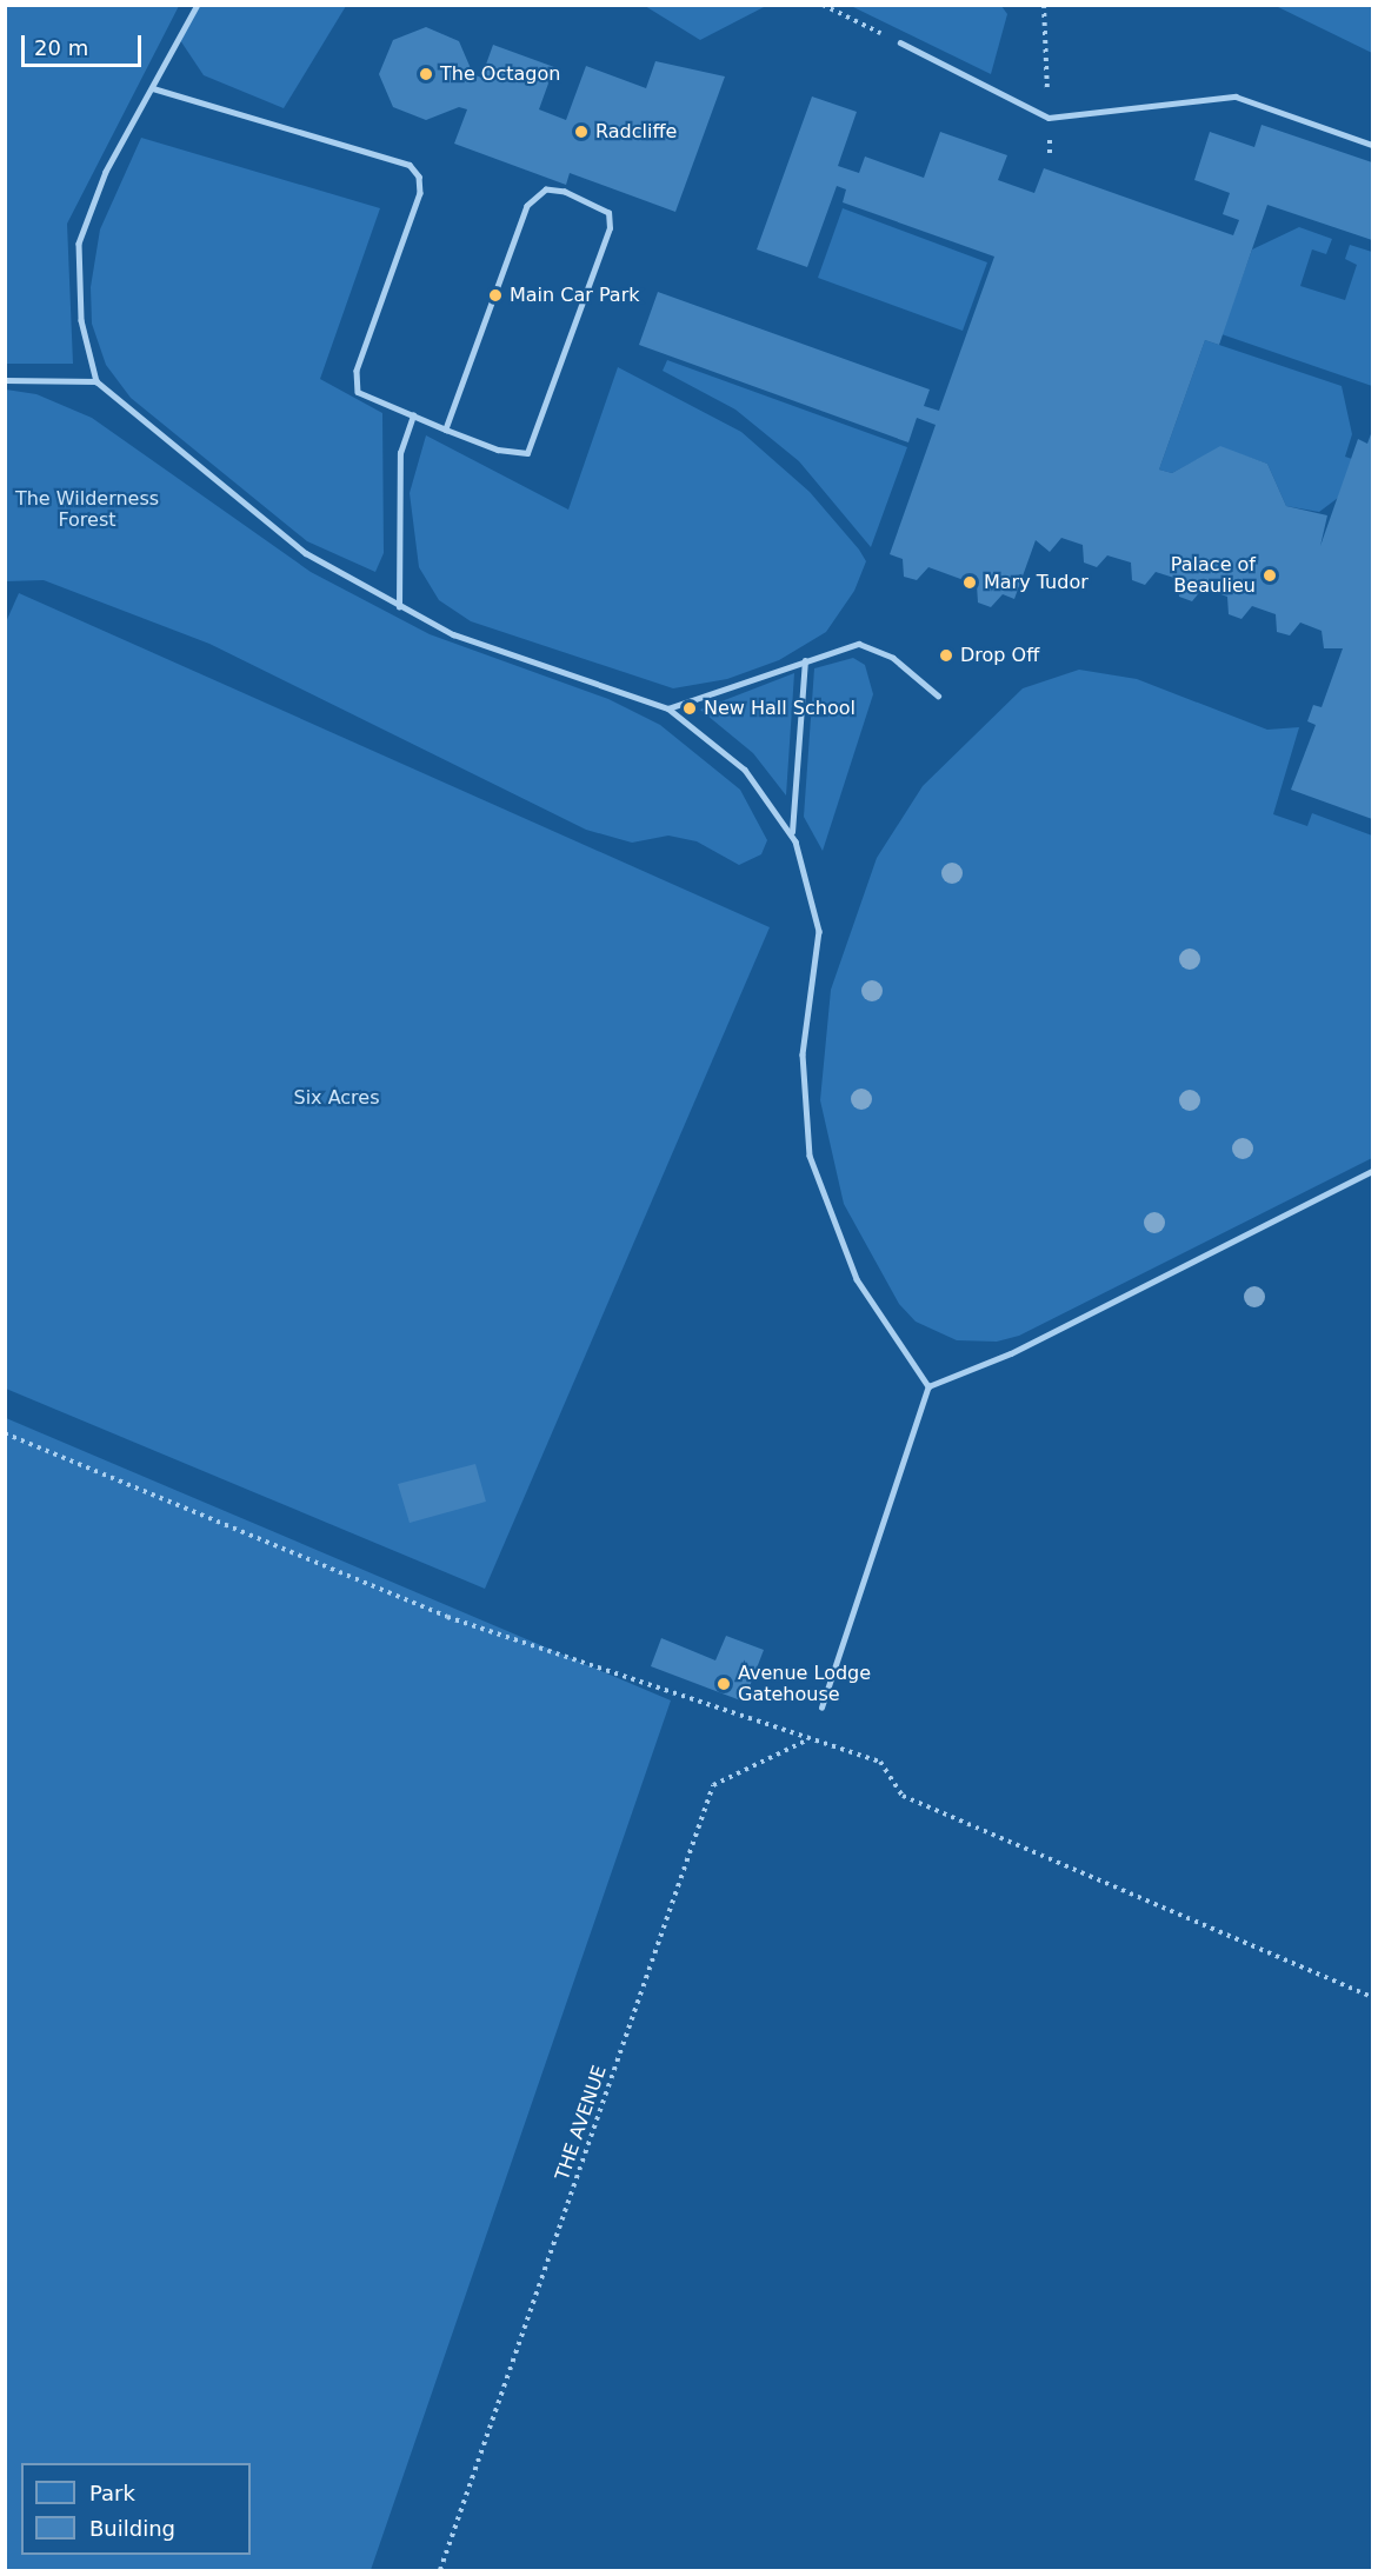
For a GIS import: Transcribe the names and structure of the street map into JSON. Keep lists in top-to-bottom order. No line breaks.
{"streets":{"path":["THE AVENUE"]},"parks":["The Wilderness Forest","Six Acres"],"places":["The Octagon","Radcliffe","Main Car Park","Palace of Beaulieu","Mary Tudor","Drop Off","New Hall School","Avenue Lodge Gatehouse"],"legend":["Park","Building"],"scale_bar":"20 m"}
